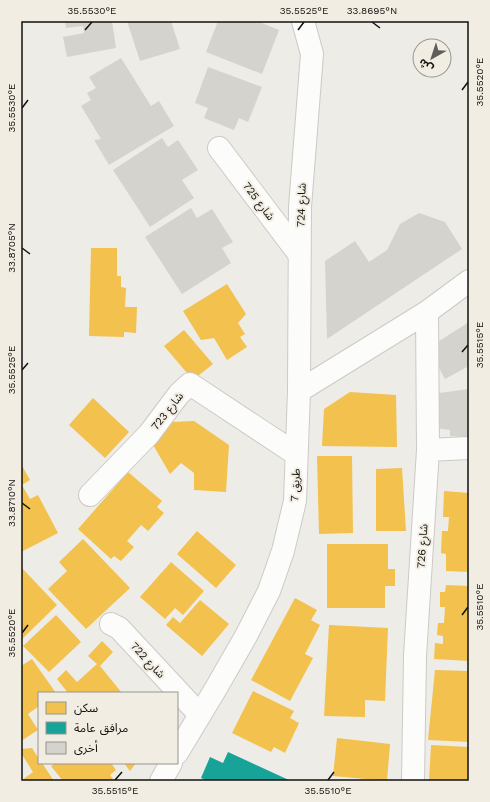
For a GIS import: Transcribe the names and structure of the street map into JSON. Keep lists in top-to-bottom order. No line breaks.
{"streets":{"street":["شارع 725","شارع 724","شارع 723","7 طريق","شارع 726","شارع 722"]},"crossings":[["شارع 725","شارع 724"],["شارع 724","7 طريق"],["شارع 723","7 طريق"],["7 طريق","شارع 722"]],"legend":["سكن","مرافق عامة","أخرى"],"north":"bottom left","coordinates":["35.5530°E","35.5525°E","33.8695°N","35.5520°E","33.8705°N","35.5515°E","33.8710°N","35.5510°E"]}
